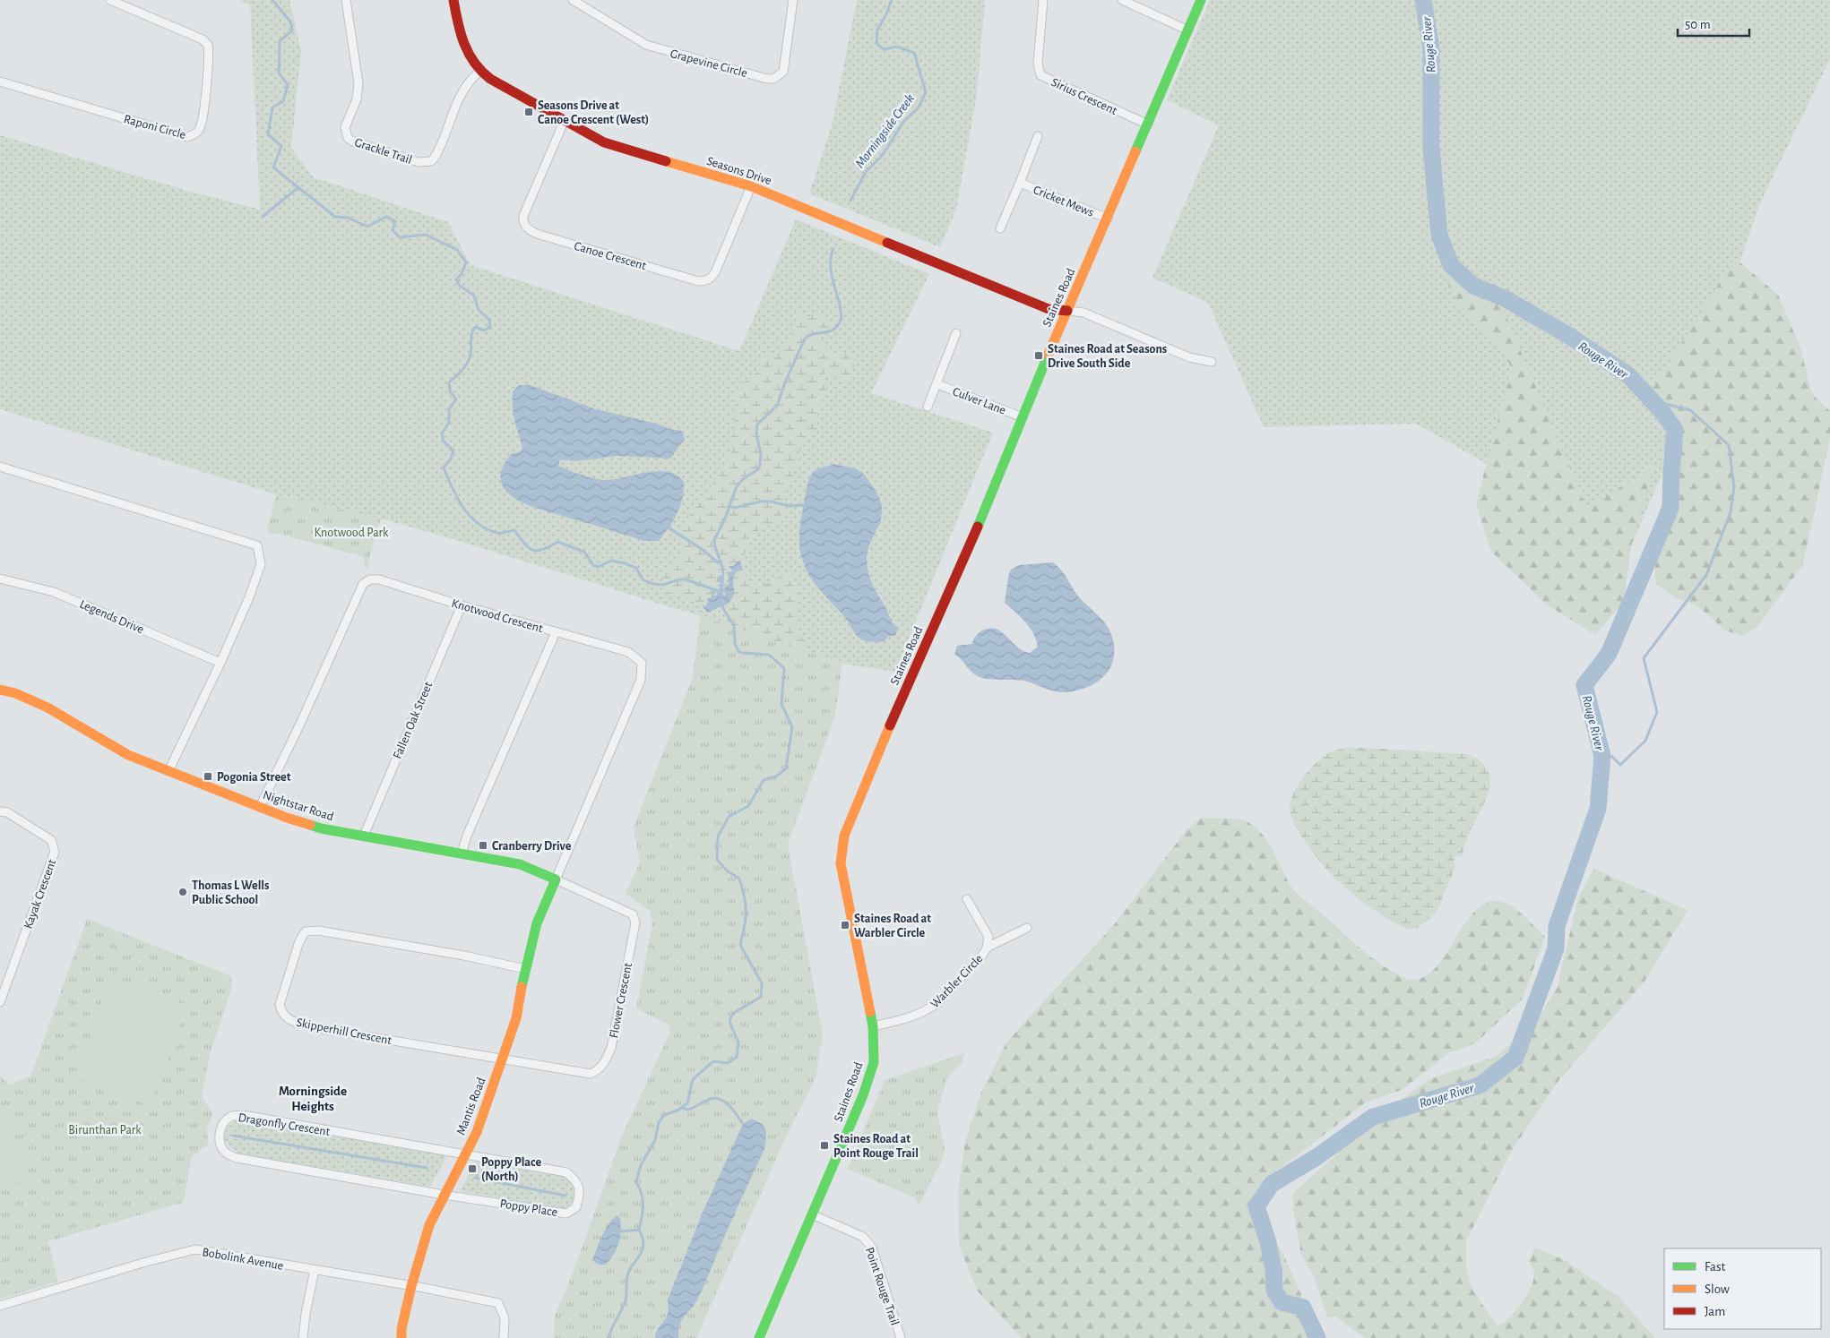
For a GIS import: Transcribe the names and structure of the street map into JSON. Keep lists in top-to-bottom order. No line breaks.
{"streets":{"street":["Grapevine Circle","Sirius Crescent","Raponi Circle","Grackle Trail","Seasons Drive","Cricket Mews","Canoe Crescent","Staines Road","Culver Lane","Knotwood Crescent","Legends Drive","Fallen Oak Street","Nightstar Road","Kayak Crescent","Warbler Circle","Flower Crescent","Skipperhill Crescent","Mantis Road","Dragonfly Crescent","Poppy Place","Bobolink Avenue","Point Rouge Trail"]},"crossings":[["Sirius Crescent","Staines Road"],["Grackle Trail","Seasons Drive"],["Seasons Drive","Canoe Crescent"],["Seasons Drive","Staines Road"],["Cricket Mews","Staines Road"],["Staines Road","Culver Lane"],["Staines Road","Warbler Circle"],["Staines Road","Point Rouge Trail"],["Knotwood Crescent","Fallen Oak Street"],["Knotwood Crescent","Nightstar Road"],["Knotwood Crescent","Flower Crescent"],["Knotwood Crescent","Mantis Road"],["Fallen Oak Street","Nightstar Road"],["Nightstar Road","Flower Crescent"],["Nightstar Road","Mantis Road"],["Flower Crescent","Skipperhill Crescent"],["Flower Crescent","Mantis Road"],["Skipperhill Crescent","Mantis Road"],["Mantis Road","Dragonfly Crescent"],["Mantis Road","Poppy Place"],["Mantis Road","Bobolink Avenue"],["Dragonfly Crescent","Poppy Place"]],"districts":["Morningside Heights"],"water":["Rouge River","Morningside Creek"],"parks":["Knotwood Park","Birunthan Park"],"places":{"transit":["Seasons Drive at Canoe Crescent (West)","Staines Road at Seasons Drive South Side","Pogonia Street","Cranberry Drive","Staines Road at Warbler Circle","Staines Road at Point Rouge Trail","Poppy Place (North)"],"other":["Thomas L Wells Public School"]},"legend":["Fast","Slow","Jam"],"scale_bar":"50 m"}
